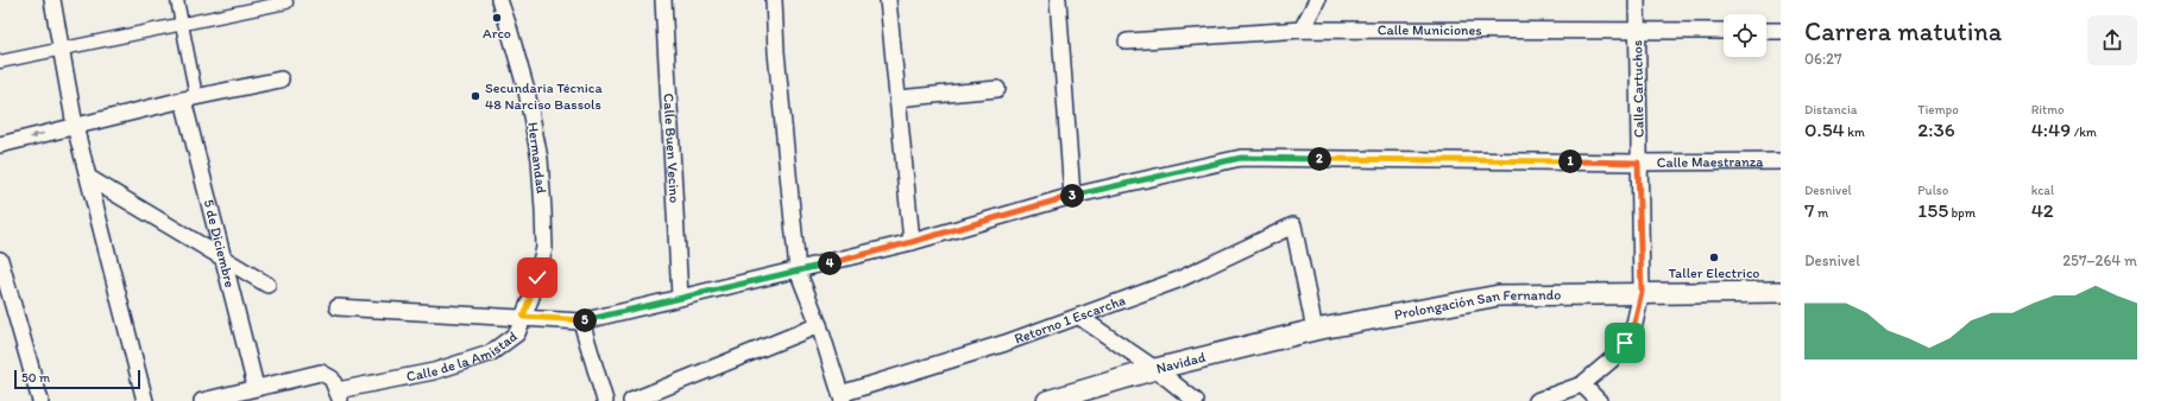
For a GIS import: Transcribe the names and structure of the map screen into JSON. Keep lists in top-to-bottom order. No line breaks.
{"streets":{"street":["Calle Municiones","Calle Cartuchos","Calle Buen Vecino","Hermandad","Calle Maestranza","5 de Diciembre","Prolongación San Fernando","Retorno 1 Escarcha","Calle de la Amistad","Navidad"]},"crossings":[["Calle Municiones","Calle Cartuchos"],["Calle Cartuchos","Calle Maestranza"],["Calle Cartuchos","Prolongación San Fernando"],["Calle Buen Vecino","Calle de la Amistad"],["Hermandad","Calle de la Amistad"],["Calle Maestranza","Calle de la Amistad"],["Prolongación San Fernando","Retorno 1 Escarcha"],["Prolongación San Fernando","Navidad"],["Retorno 1 Escarcha","Navidad"]],"places":["Arco","Secundaria Técnica 48 Narciso Bassols","Taller Electrico"],"scale_bar":"50 m","page":{"heading":["Carrera matutina","06:27"],"stats":[["Distancia","0.54 km"],["Tiempo","2:36"],["Ritmo","4:49 /km"],["Desnivel","7 m"],["Pulso","155 bpm"],["kcal","42"]],"pins":["2","1","3","4","5"],"chart":["Desnivel","257–264 m"],"scale":"50 m"}}
